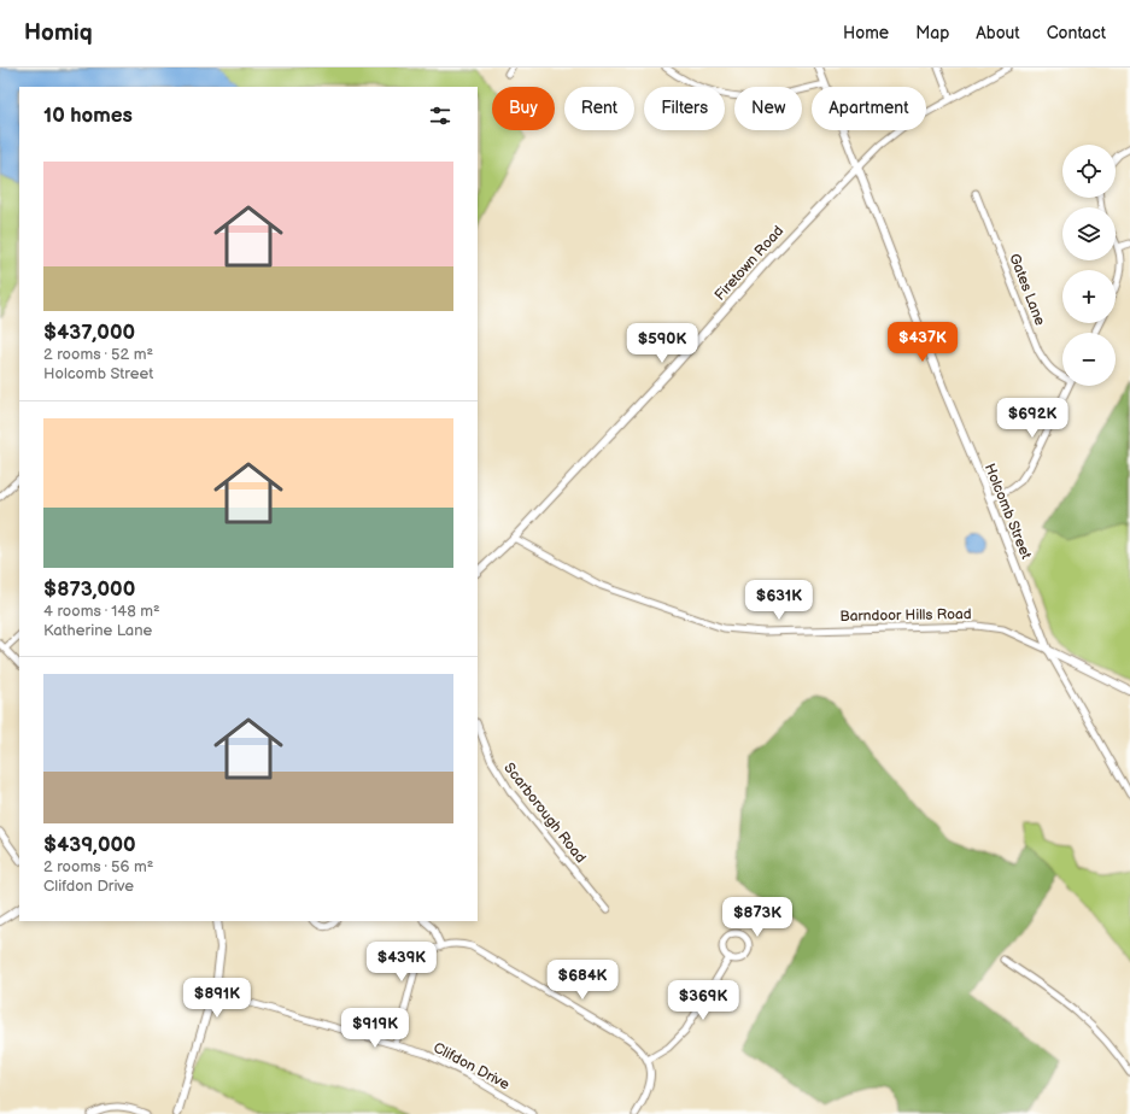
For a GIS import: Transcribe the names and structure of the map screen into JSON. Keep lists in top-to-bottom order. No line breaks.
{"streets":{"street":["Firetown Road","Gates Lane","Holcomb Street","Barndoor Hills Road","Scarborough Road","Clifdon Drive"]},"crossings":[["Firetown Road","Holcomb Street"],["Firetown Road","Barndoor Hills Road"],["Holcomb Street","Barndoor Hills Road"]],"page":{"header":"Homiq","nav":["Home","Map","About","Contact"],"chip":["Buy","Rent","Filters","New","Apartment"],"heading":"10 homes","map_buttons":["+","−"],"list":[{"name":"$437,000","note":"2 rooms · 52 m² · Holcomb Street"},{"name":"$873,000","note":"4 rooms · 148 m² · Katherine Lane"},{"name":"$439,000","note":"2 rooms · 56 m² · Clifdon Drive"}],"price":["$437K","$590K","$692K","$631K","$873K","$439K","$684K","$891K","$369K","$919K"]}}
